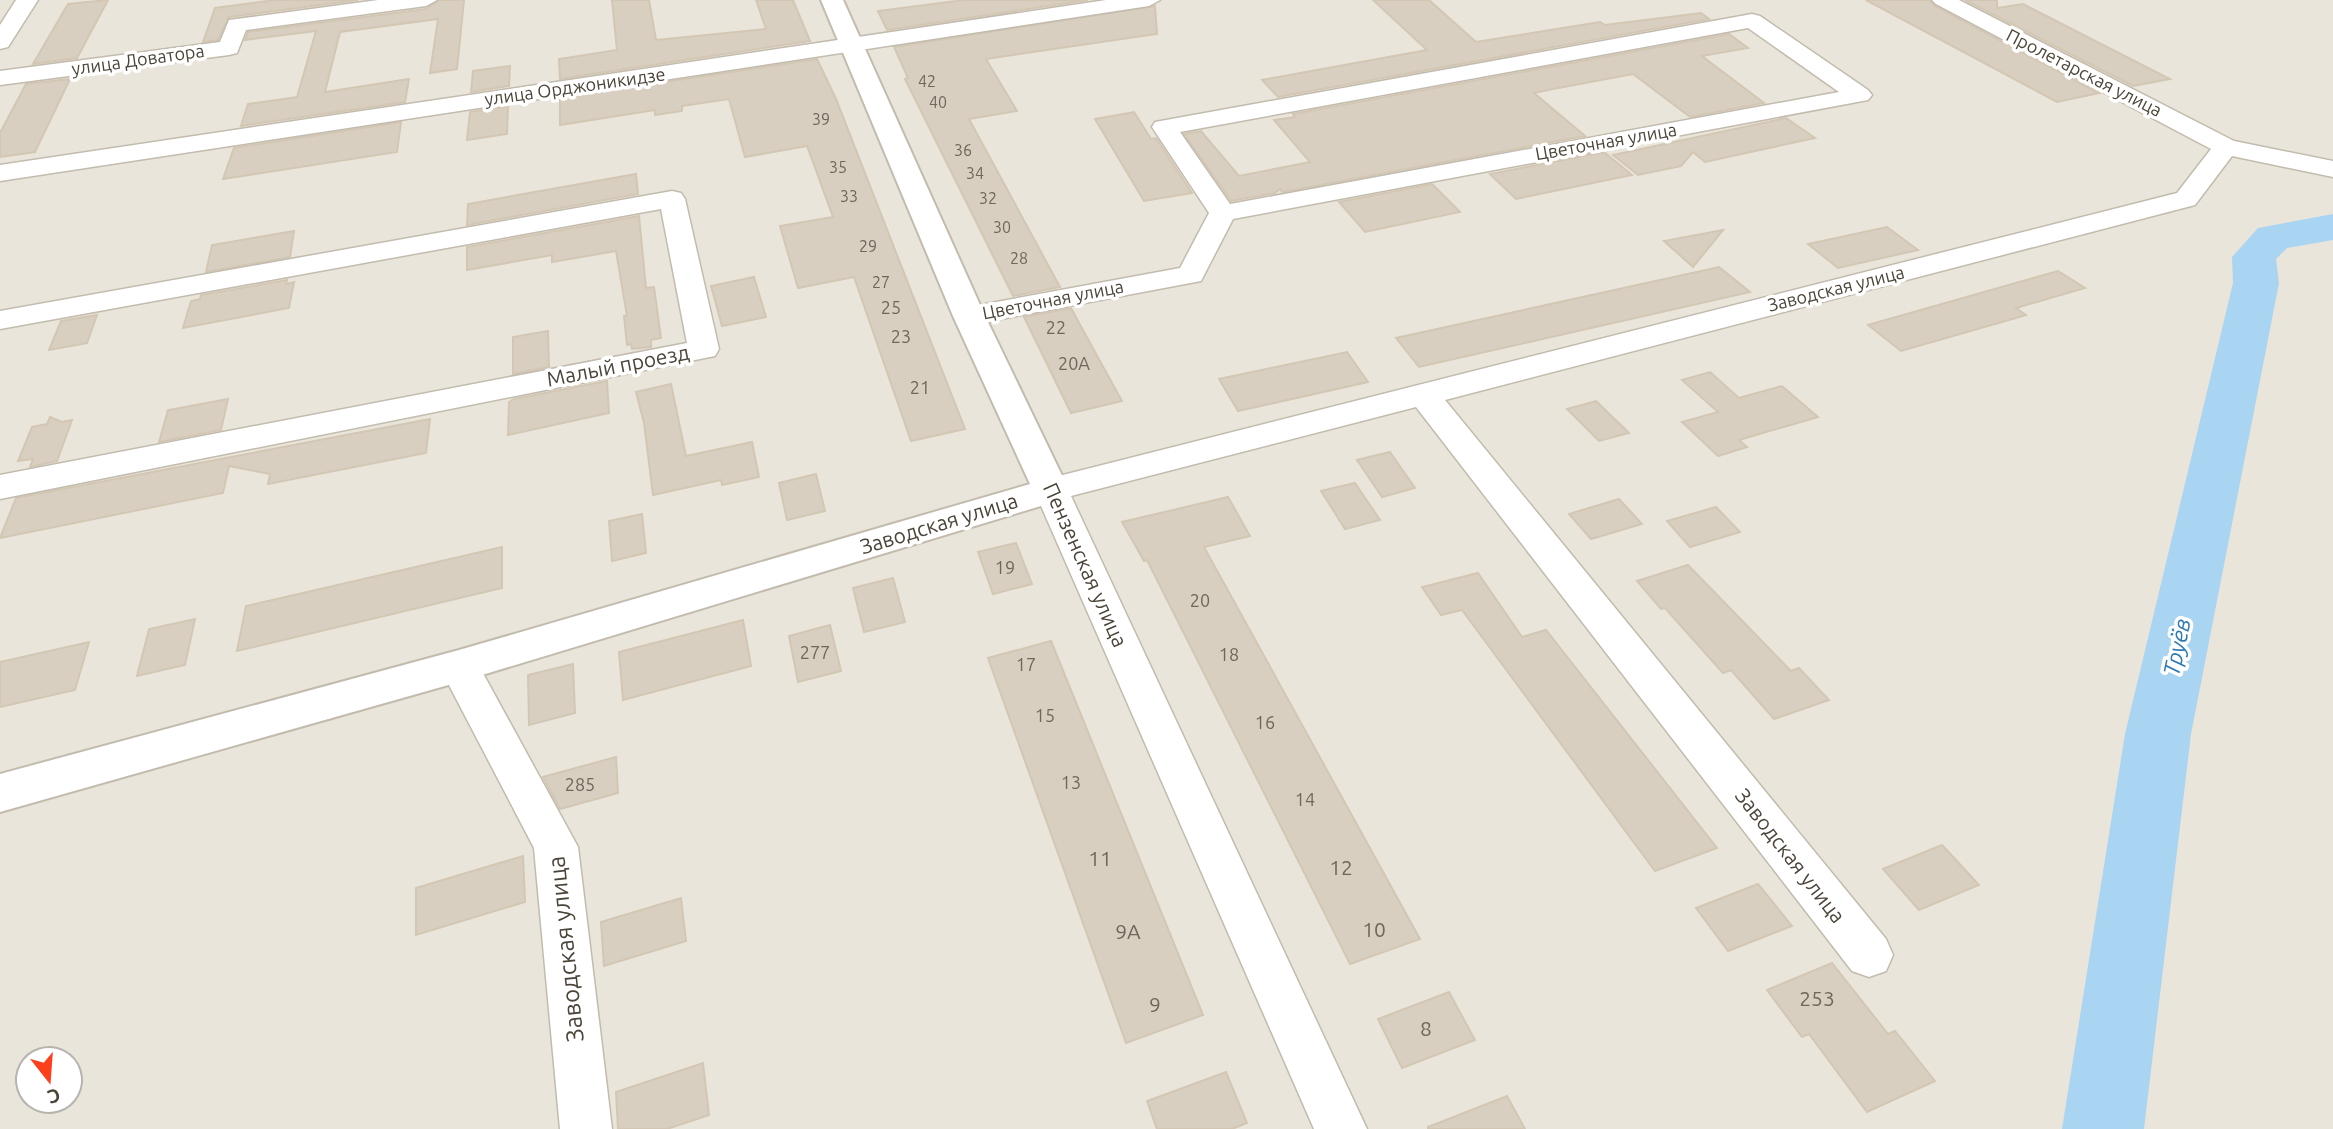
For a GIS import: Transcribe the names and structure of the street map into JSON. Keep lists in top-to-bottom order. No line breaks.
{"streets":{"street":["улица Доватора","Пролетарская улица","улица Орджоникидзе","Цветочная улица","Заводская улица","Малый проезд","Пензенская улица"]},"crossings":[["Пролетарская улица","Заводская улица"],["улица Орджоникидзе","Пензенская улица"],["Цветочная улица","Пензенская улица"],["Заводская улица","Пензенская улица"]],"water":["Труёв"],"house_numbers":["42","40","39","36","35","34","33","32","30","29","28","27","25","22","23","20А","21","19","20","277","18","17","15","16","13","285","14","11","12","10","9А","253","9","8"],"north":"bottom"}
